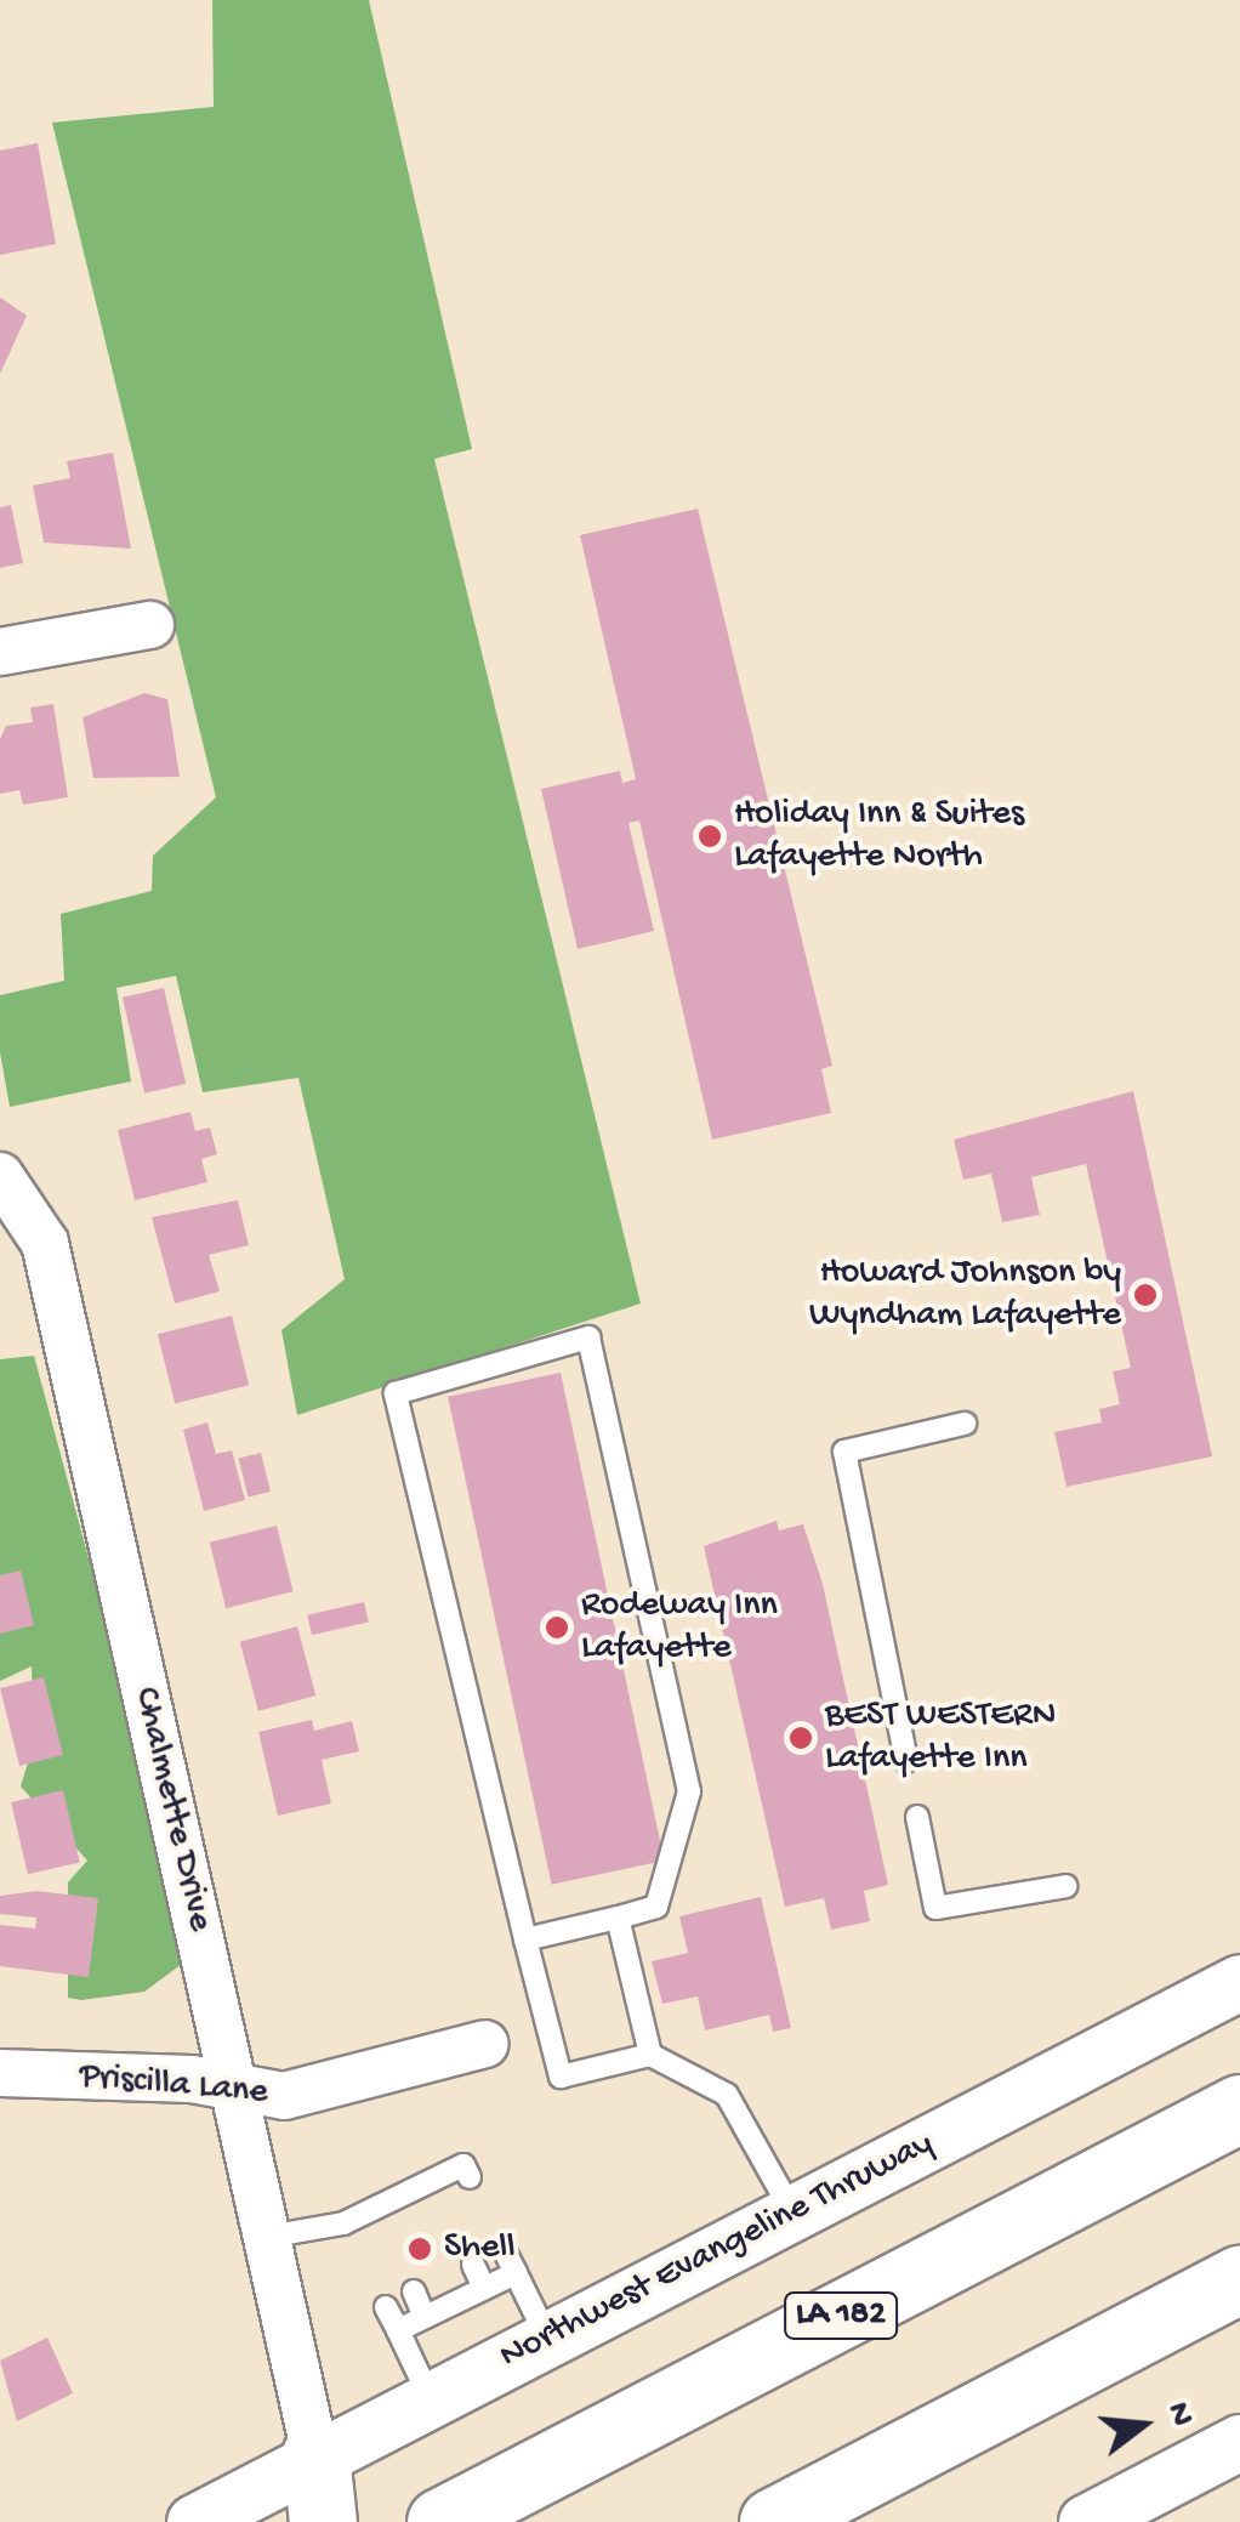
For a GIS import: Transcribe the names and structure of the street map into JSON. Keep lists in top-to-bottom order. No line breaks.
{"streets":{"highway":["LA 182"],"street":["Chalmette Drive","Priscilla Lane","Northwest Evangeline Thruway"]},"crossings":[["Chalmette Drive","Priscilla Lane"],["Chalmette Drive","Northwest Evangeline Thruway"]],"places":["Holiday Inn & Suites Lafayette North","Howard Johnson by Wyndham Lafayette","Rodeway Inn Lafayette","BEST WESTERN Lafayette Inn","Shell"],"north":"right"}
